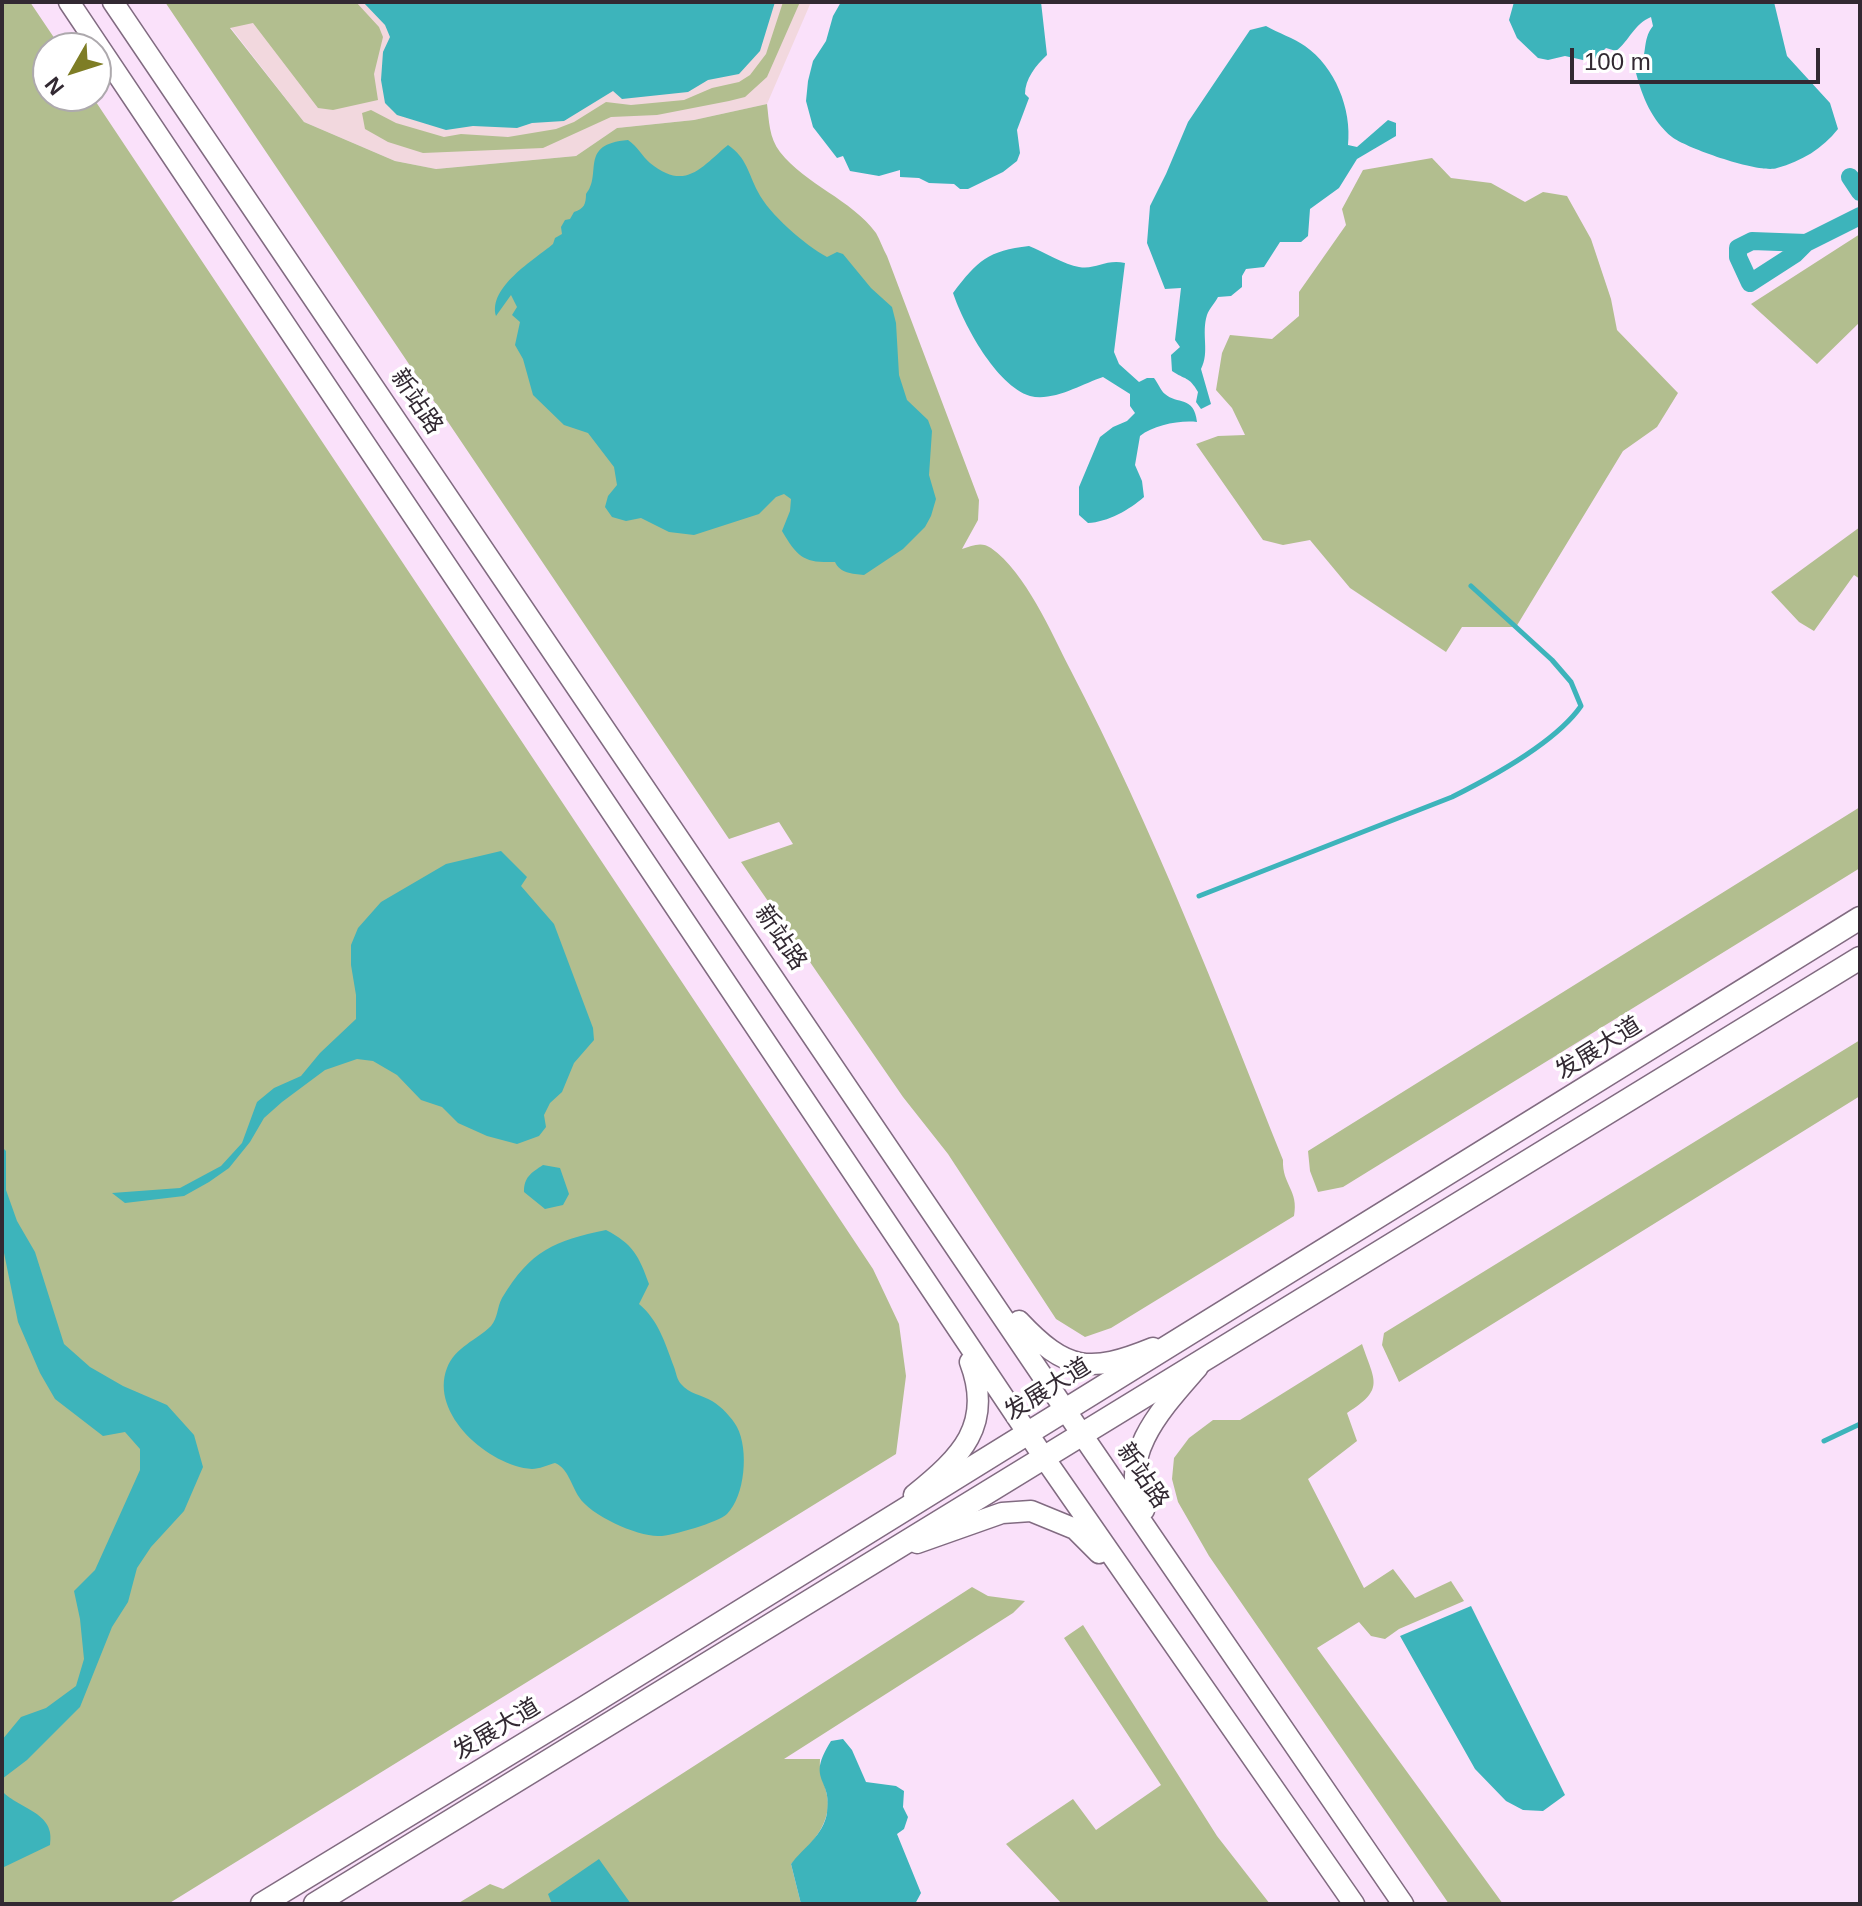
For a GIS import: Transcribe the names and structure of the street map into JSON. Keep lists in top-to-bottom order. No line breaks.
{"streets":{"main road":["发展大道"],"street":["新站路"]},"crossings":[["新站路","发展大道"]],"scale_bar":"100 m","north":"bottom left"}
